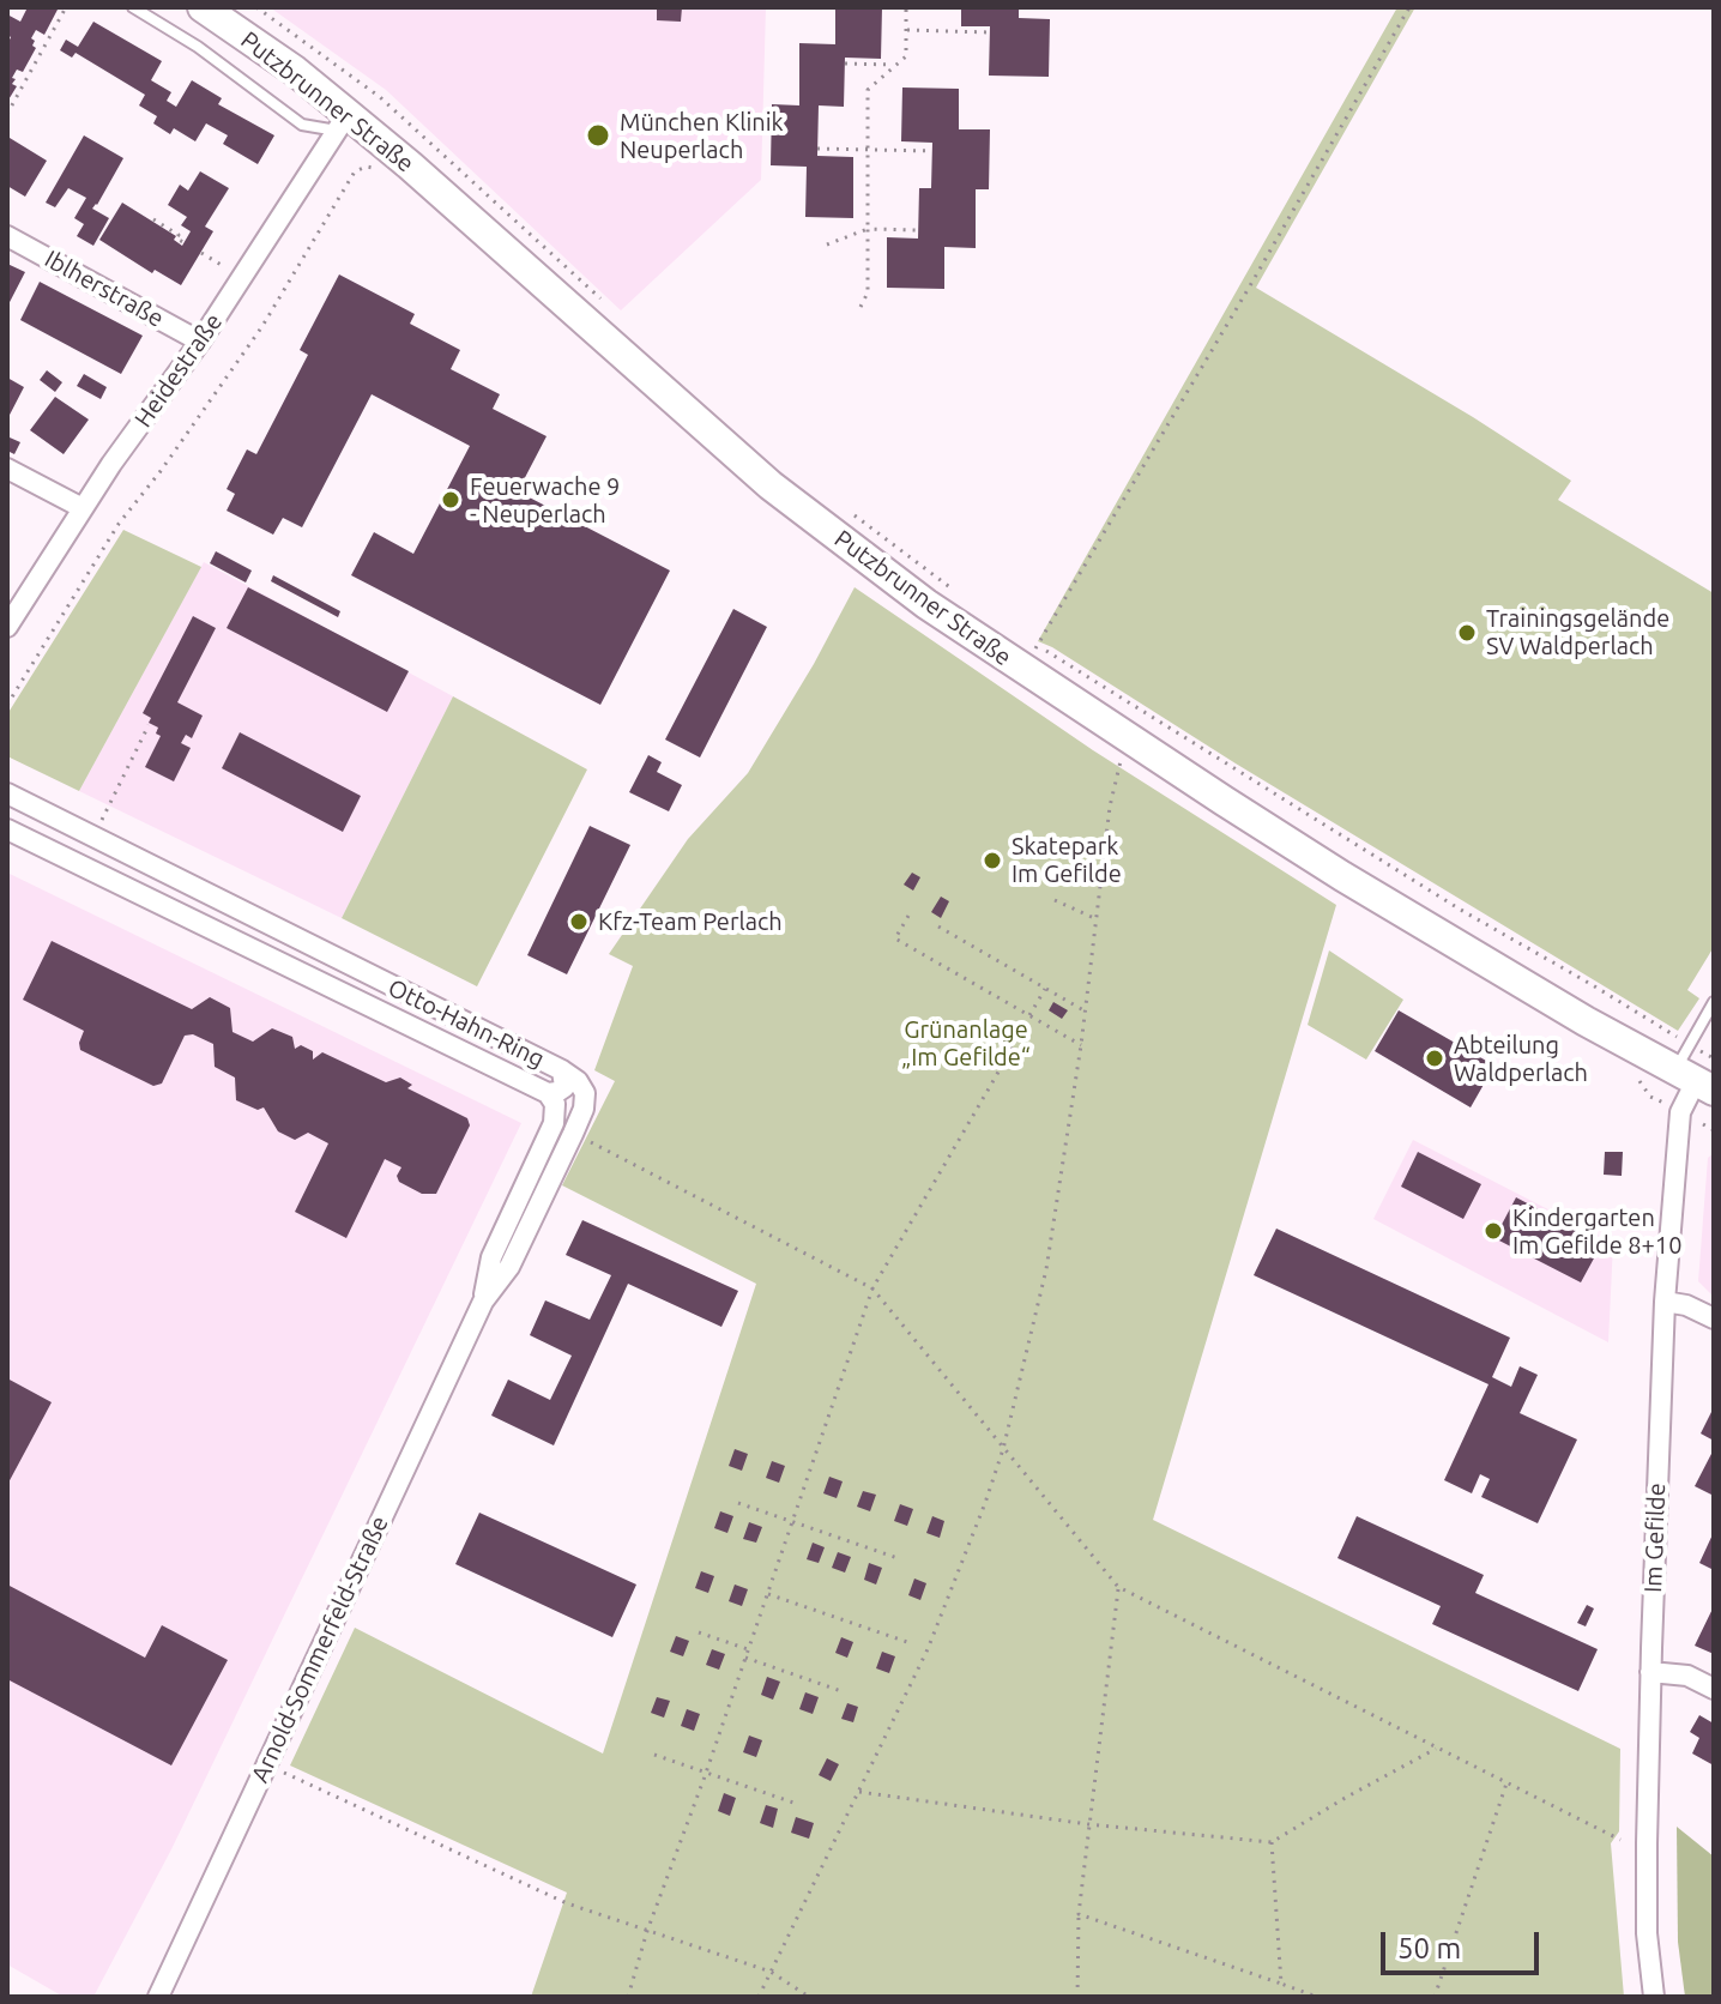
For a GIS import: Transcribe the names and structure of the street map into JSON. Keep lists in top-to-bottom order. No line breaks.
{"streets":{"main road":["Putzbrunner Straße"],"street":["Iblherstraße","Heidestraße","Otto-Hahn-Ring","Im Gefilde","Arnold-Sommerfeld-Straße"]},"crossings":[["Putzbrunner Straße","Heidestraße"],["Putzbrunner Straße","Im Gefilde"],["Iblherstraße","Heidestraße"],["Otto-Hahn-Ring","Arnold-Sommerfeld-Straße"]],"parks":["Grünanlage „Im Gefilde“"],"places":["München Klinik Neuperlach","Feuerwache 9 - Neuperlach","Trainingsgelände SV Waldperlach","Skatepark Im Gefilde","Kfz-Team Perlach","Abteilung Waldperlach","Kindergarten Im Gefilde 8+10"],"scale_bar":"50 m"}
